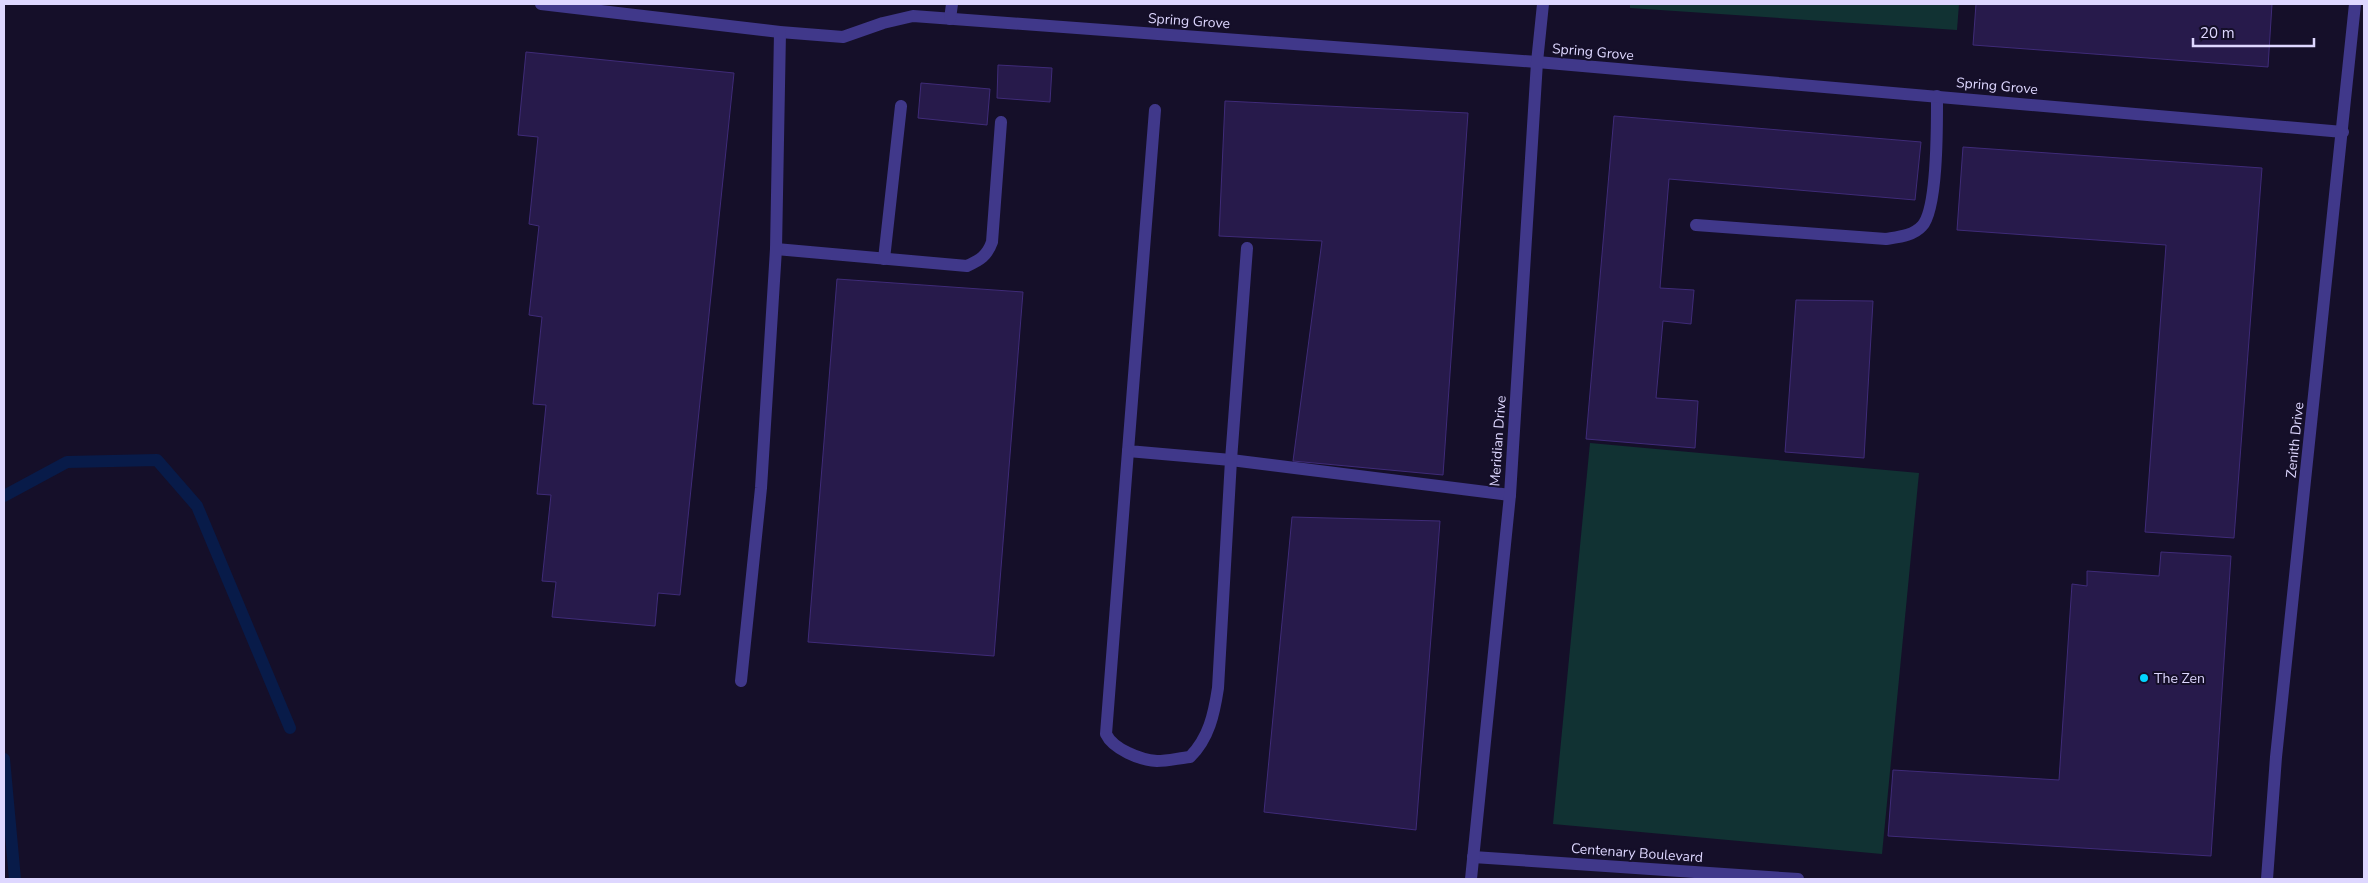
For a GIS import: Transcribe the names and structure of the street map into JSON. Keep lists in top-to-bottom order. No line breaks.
{"streets":{"street":["Spring Grove","Zenith Drive","Meridian Drive","Centenary Boulevard"]},"crossings":[["Spring Grove","Zenith Drive"],["Spring Grove","Meridian Drive"],["Meridian Drive","Centenary Boulevard"]],"places":["The Zen"],"scale_bar":"20 m"}
